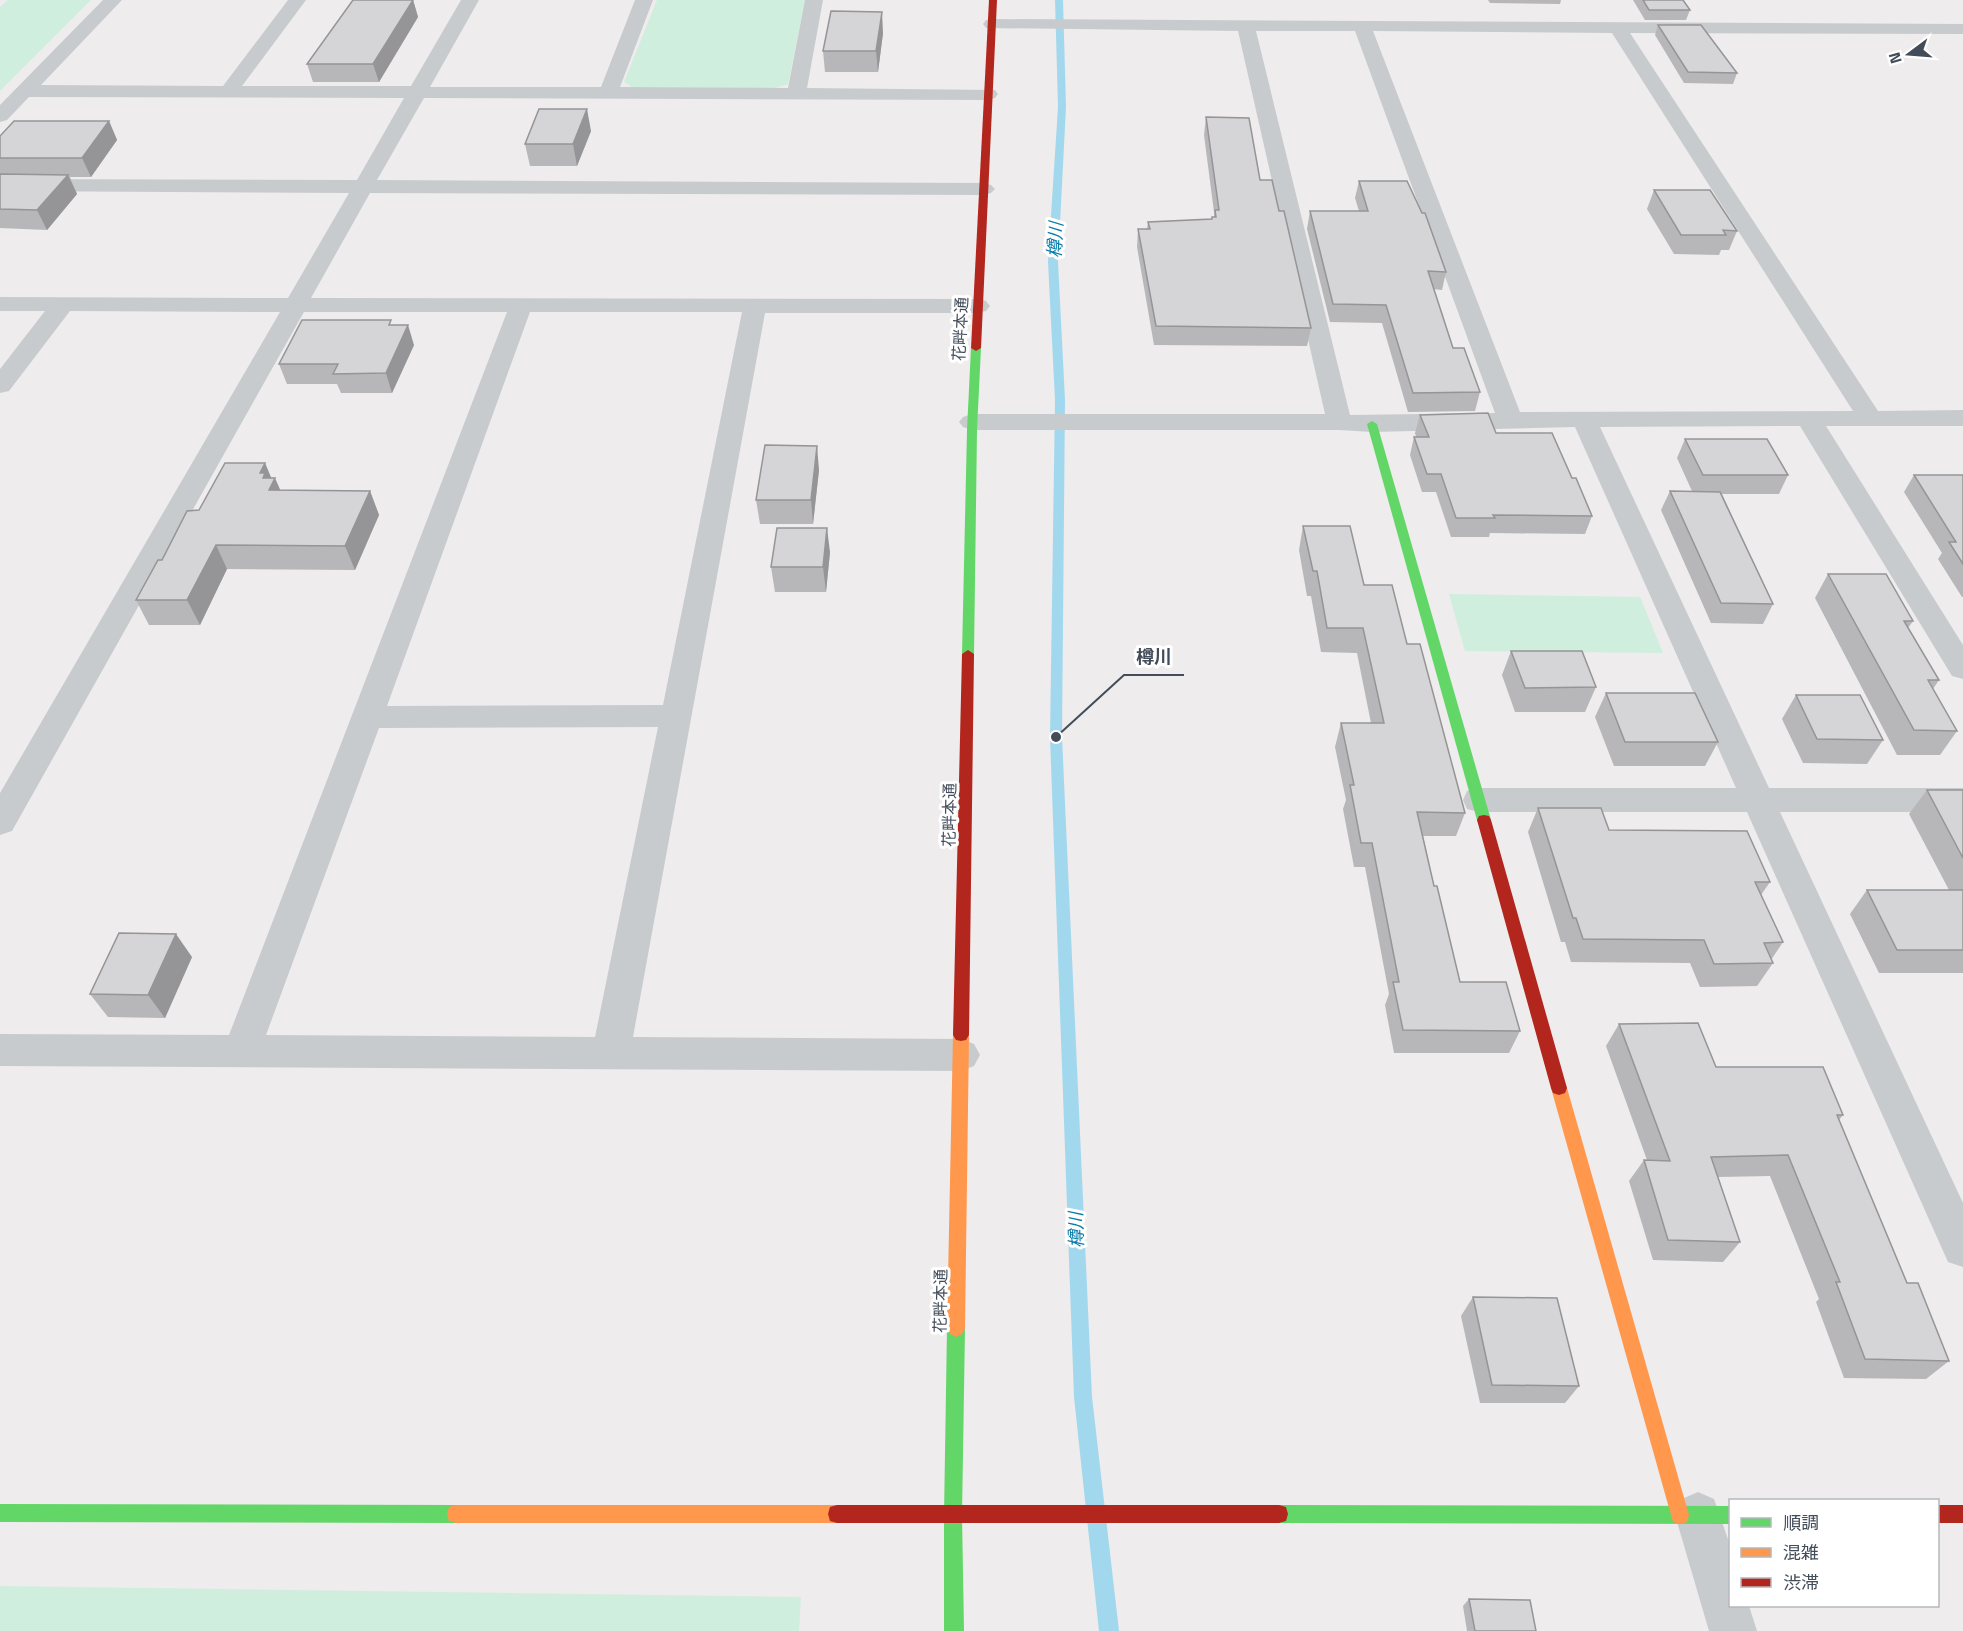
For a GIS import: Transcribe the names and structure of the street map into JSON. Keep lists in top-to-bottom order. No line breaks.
{"streets":{"street":["花畔本通"]},"water":["樽川"],"places":["樽川"],"legend":["順調","混雑","渋滞"],"north":"left"}
